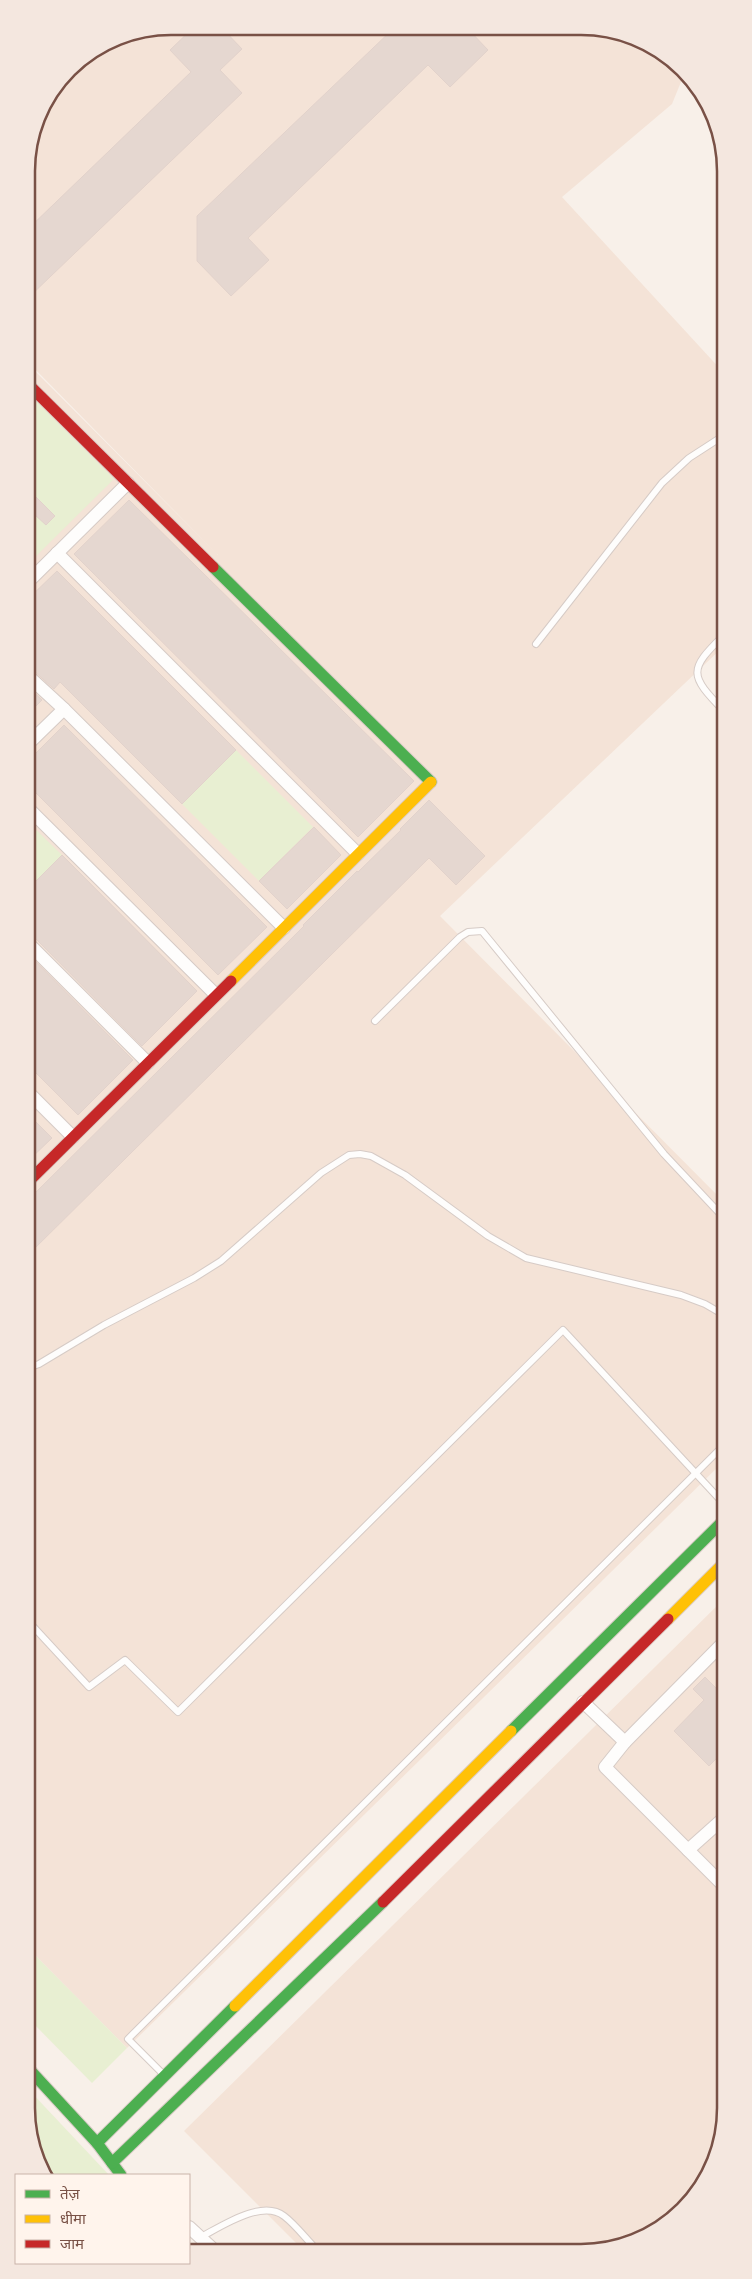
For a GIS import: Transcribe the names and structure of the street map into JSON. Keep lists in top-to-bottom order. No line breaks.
{"legend":["तेज़","धीमा","जाम"]}
